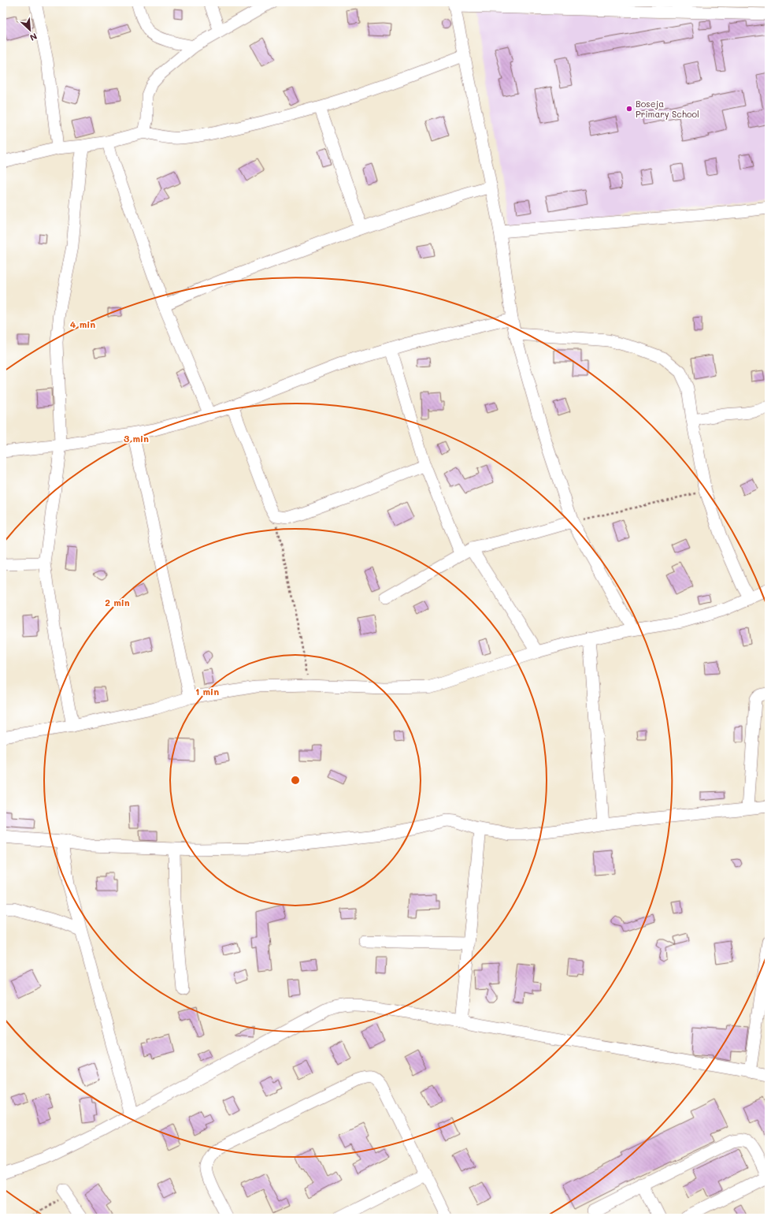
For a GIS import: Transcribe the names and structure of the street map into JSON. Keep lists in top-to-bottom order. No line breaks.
{"places":["Boseja Primary School"],"north":"bottom right","rings":["4 min","3 min","2 min","1 min"]}
